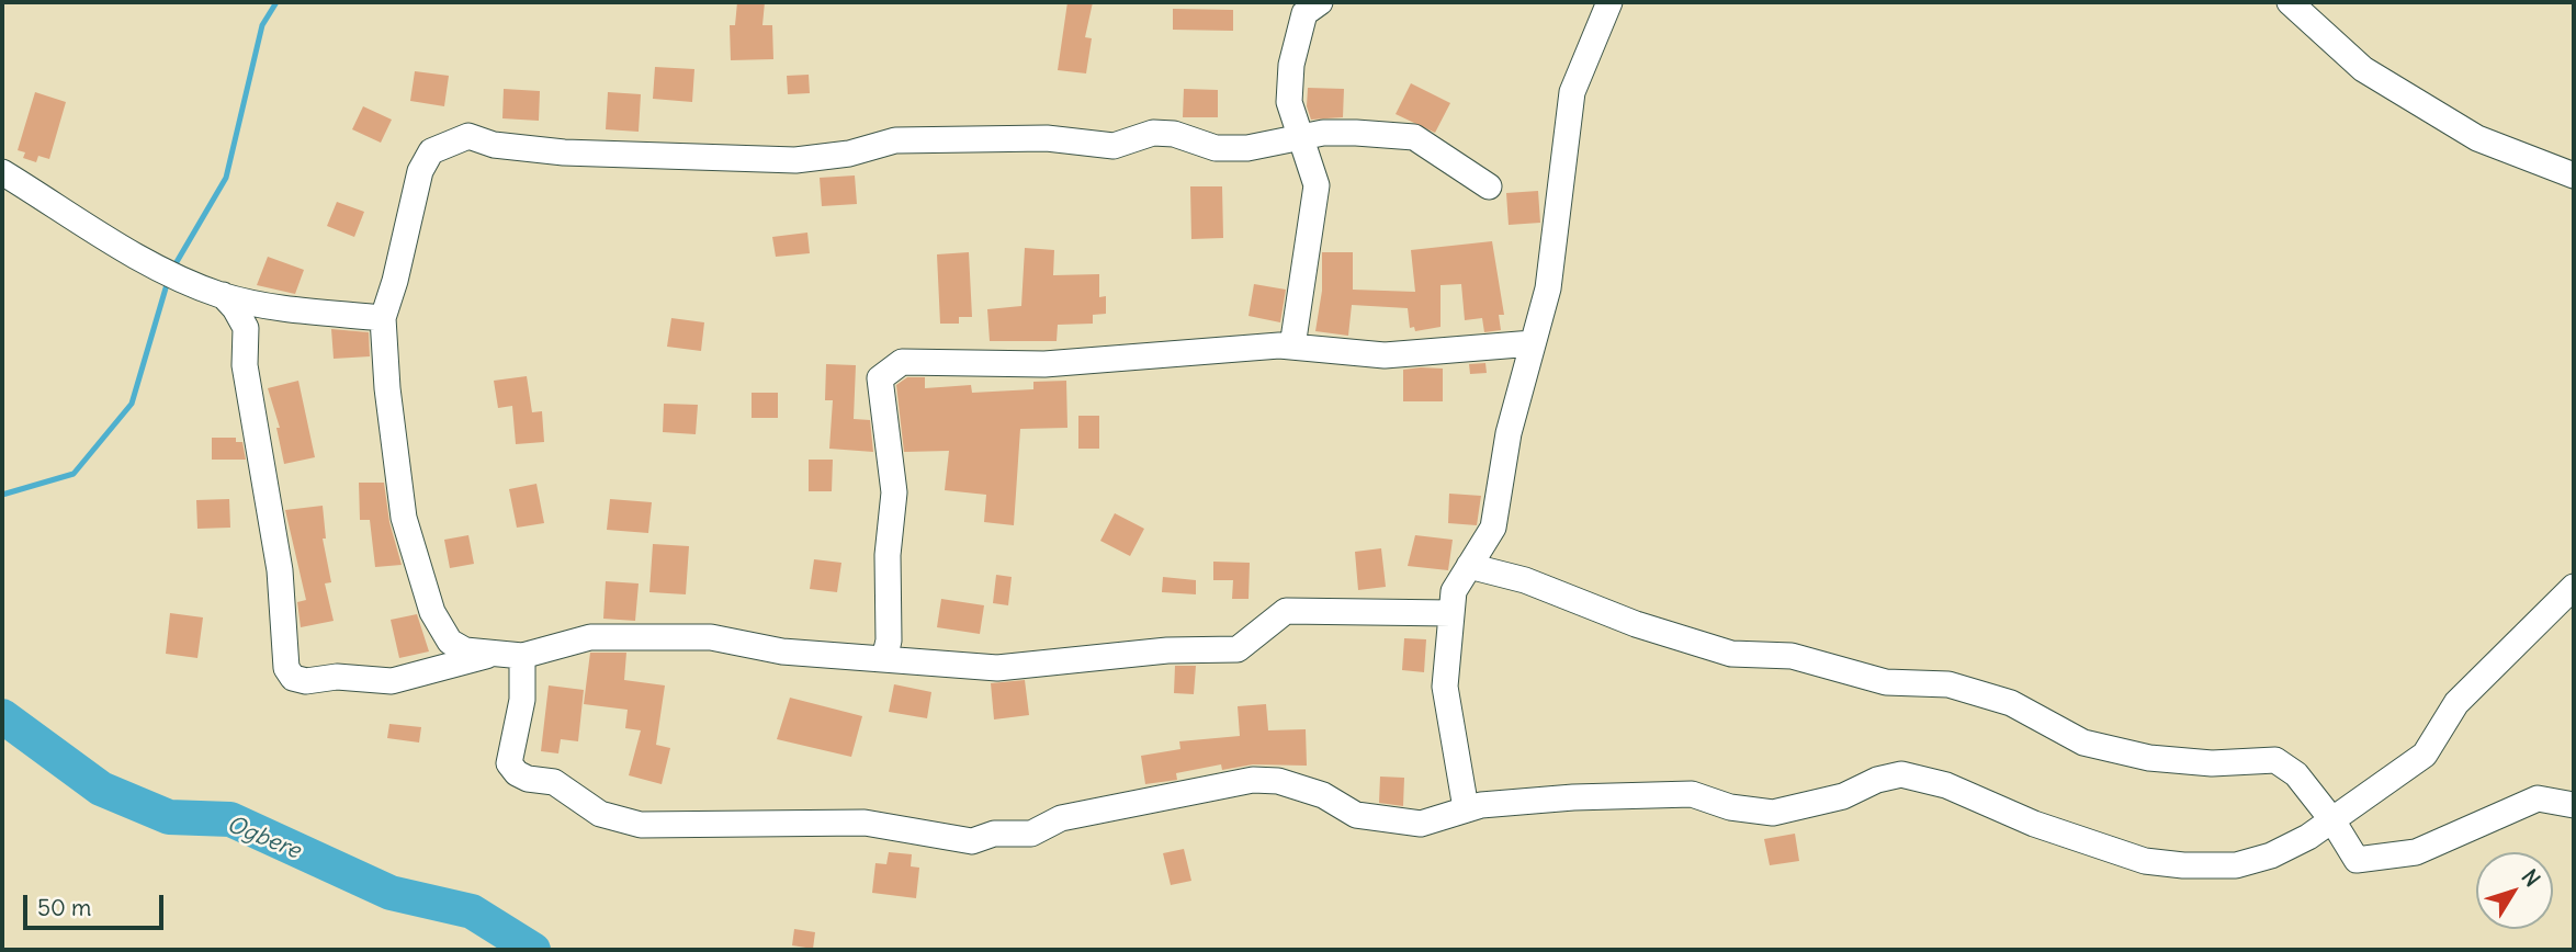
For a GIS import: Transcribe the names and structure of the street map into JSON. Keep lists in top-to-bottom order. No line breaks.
{"water":["Ogbere"],"scale_bar":"50 m","north":"top right"}
